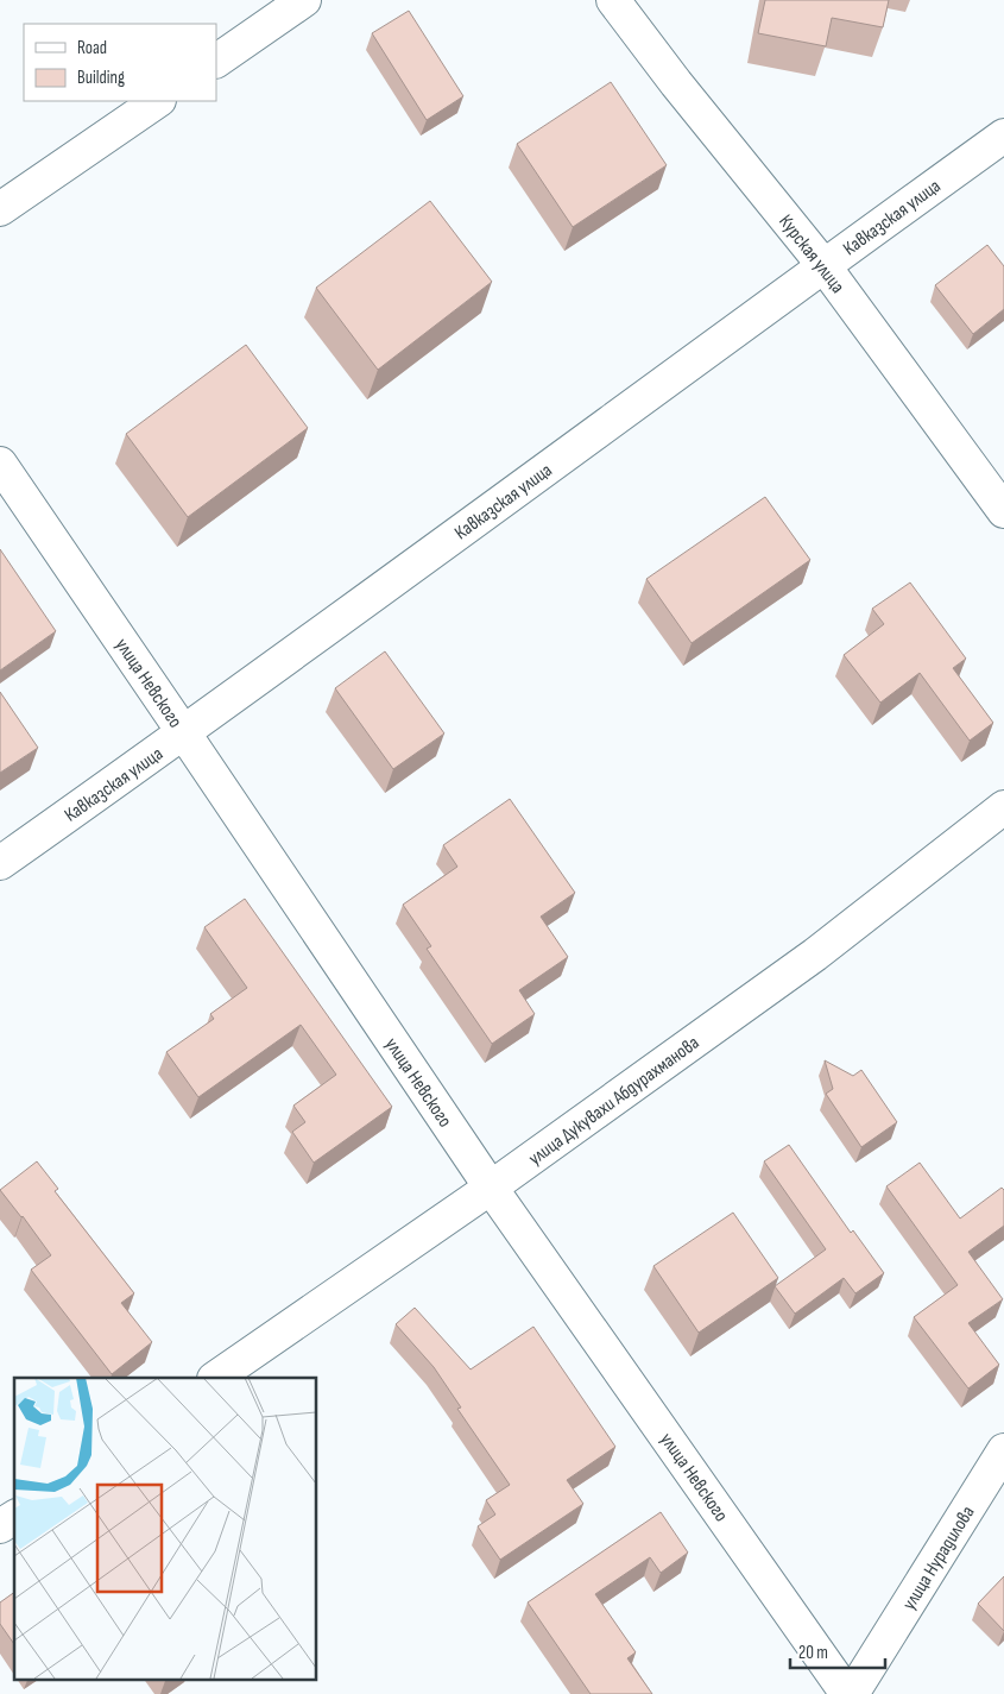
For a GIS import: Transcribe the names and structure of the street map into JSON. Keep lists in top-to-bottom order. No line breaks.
{"streets":{"street":["Кавказская улица","Курская улица","улица Невского","улица Дукувахи Абдурахманова","улица Нурадилова"]},"crossings":[["Кавказская улица","Курская улица"],["Кавказская улица","улица Невского"],["улица Невского","улица Дукувахи Абдурахманова"]],"legend":["Road","Building"],"scale_bar":"20 m"}
